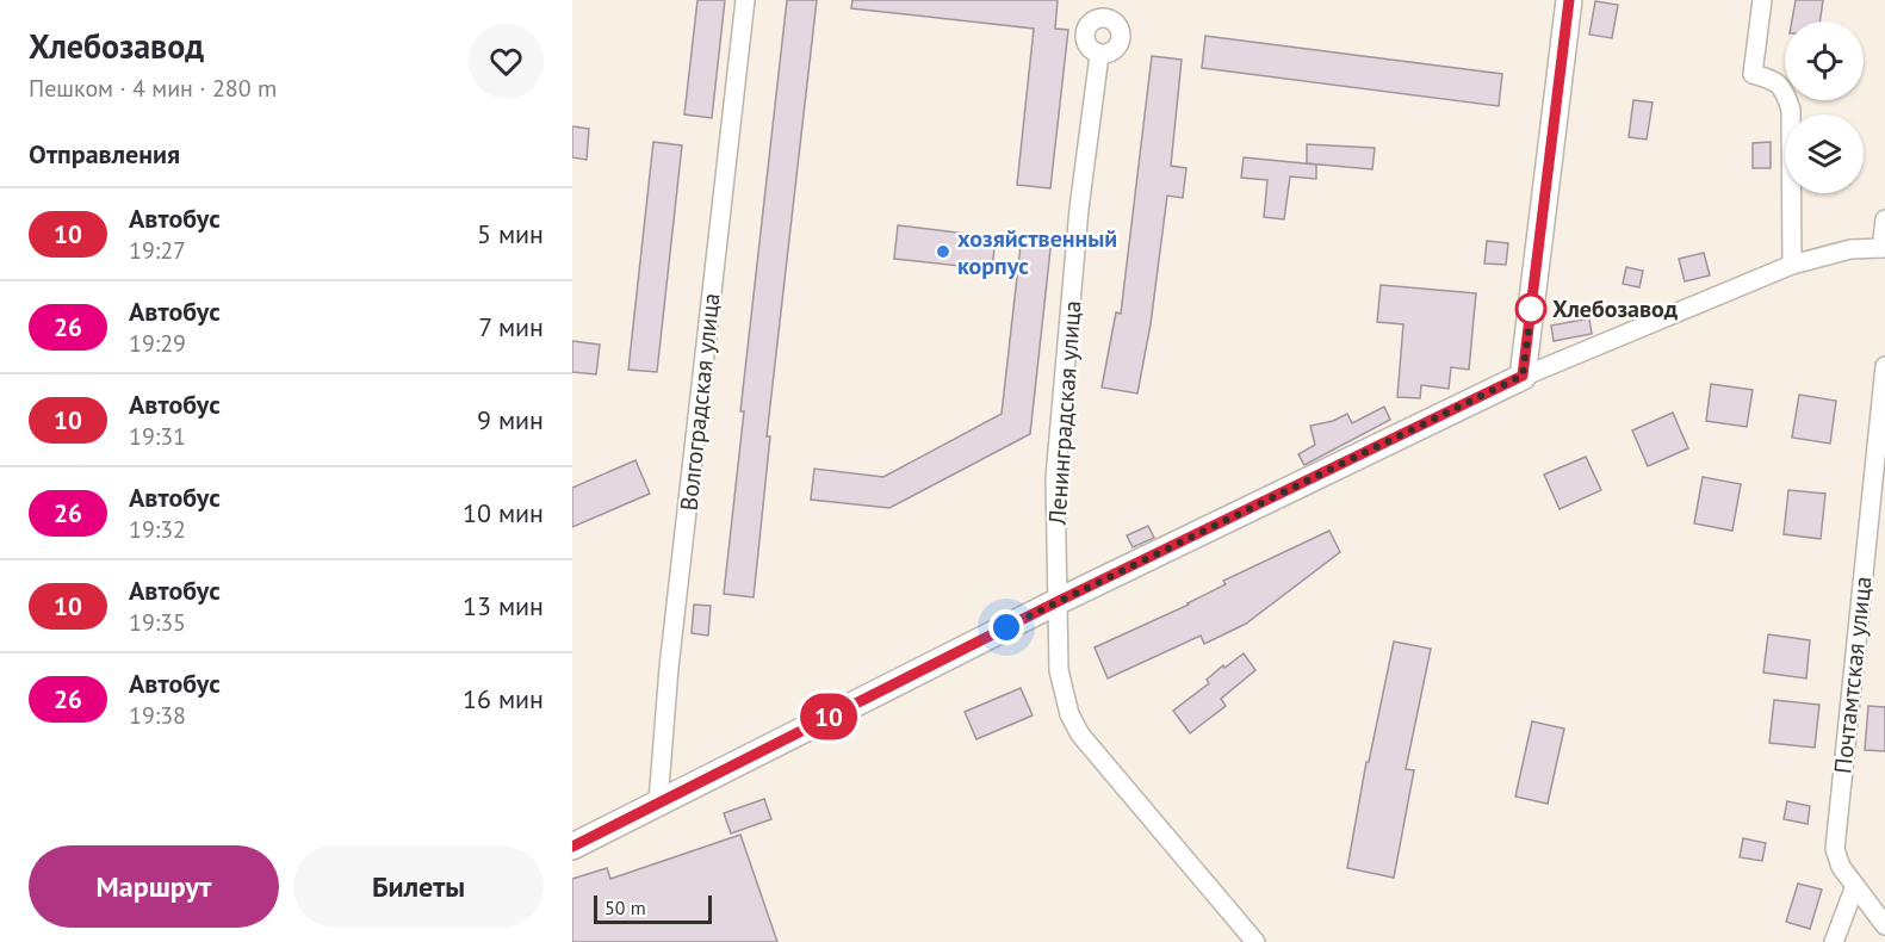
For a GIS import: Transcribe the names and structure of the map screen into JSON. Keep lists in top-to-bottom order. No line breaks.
{"streets":{"street":["Волгоградская улица","Ленинградская улица","Почтамтская улица"]},"places":["хозяйственный корпус","Хлебозавод"],"lines":["bus line 10"],"scale_bar":"50 m","page":{"heading":[["Хлебозавод","Пешком · 4 мин · 280 m"],"Отправления"],"on_map":"10","list":[{"mark":"10","name":"Автобус","note":"19:27","value":"5 мин"},{"mark":"26","name":"Автобус","note":"19:29","value":"7 мин"},{"mark":"10","name":"Автобус","note":"19:31","value":"9 мин"},{"mark":"26","name":"Автобус","note":"19:32","value":"10 мин"},{"mark":"10","name":"Автобус","note":"19:35","value":"13 мин"},{"mark":"26","name":"Автобус","note":"19:38","value":"16 мин"}],"buttons":["Маршрут","Билеты"],"scale":"50 m"}}
